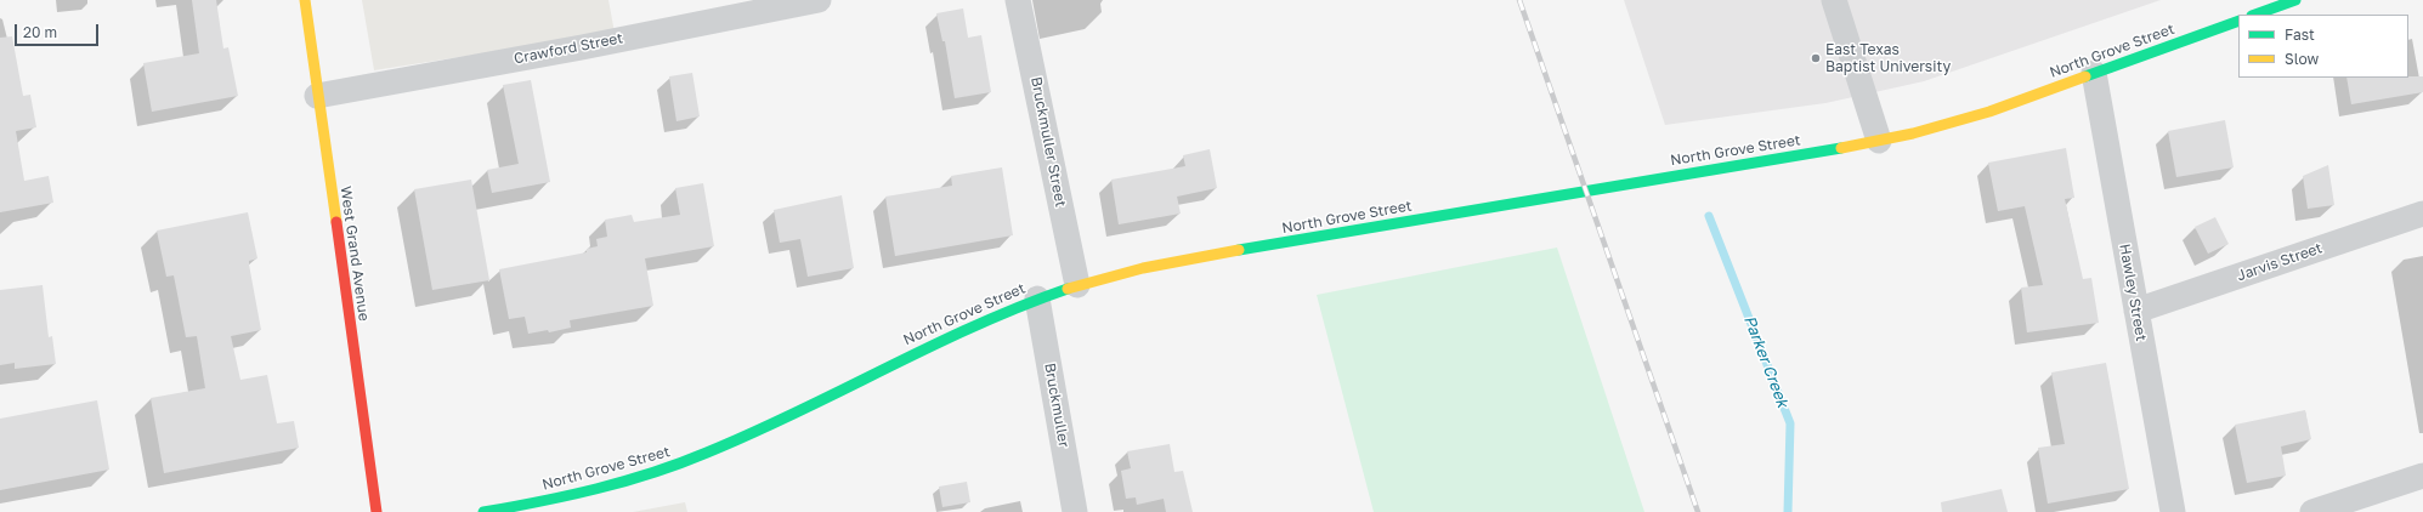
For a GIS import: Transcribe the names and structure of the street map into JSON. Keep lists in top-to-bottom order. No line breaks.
{"streets":{"main road":["North Grove Street","West Grand Avenue"],"street":["Crawford Street","Bruckmuller Street","Jarvis Street","Hawley Street","Bruckmuller"]},"crossings":[["Crawford Street","West Grand Avenue"],["North Grove Street","Bruckmuller Street"],["North Grove Street","Hawley Street"],["North Grove Street","Bruckmuller"],["Jarvis Street","Hawley Street"]],"water":["Parker Creek"],"places":["East Texas Baptist University"],"legend":["Fast","Slow"],"scale_bar":"20 m"}
